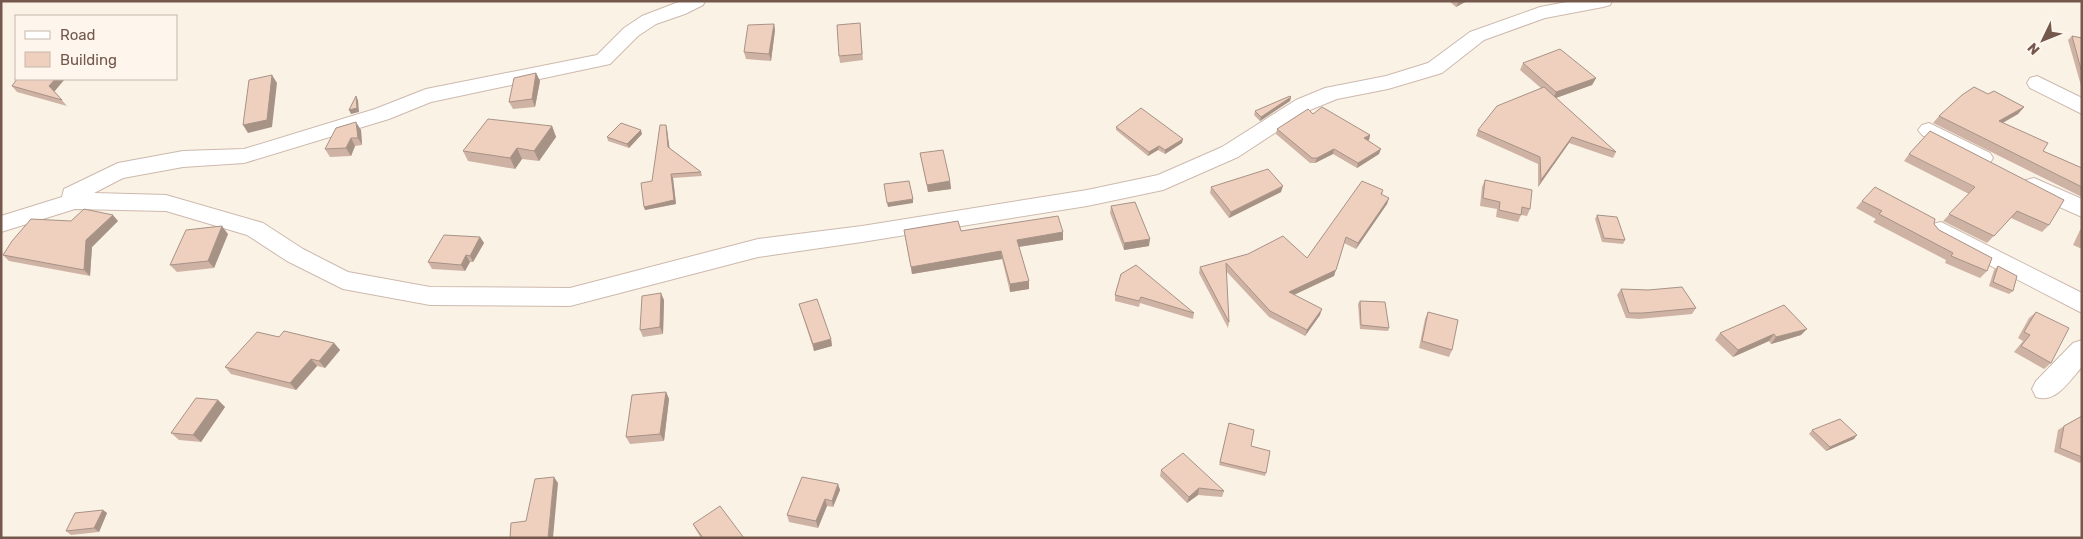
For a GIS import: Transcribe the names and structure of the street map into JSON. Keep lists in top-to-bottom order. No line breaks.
{"legend":["Road","Building"],"north":"bottom left"}
